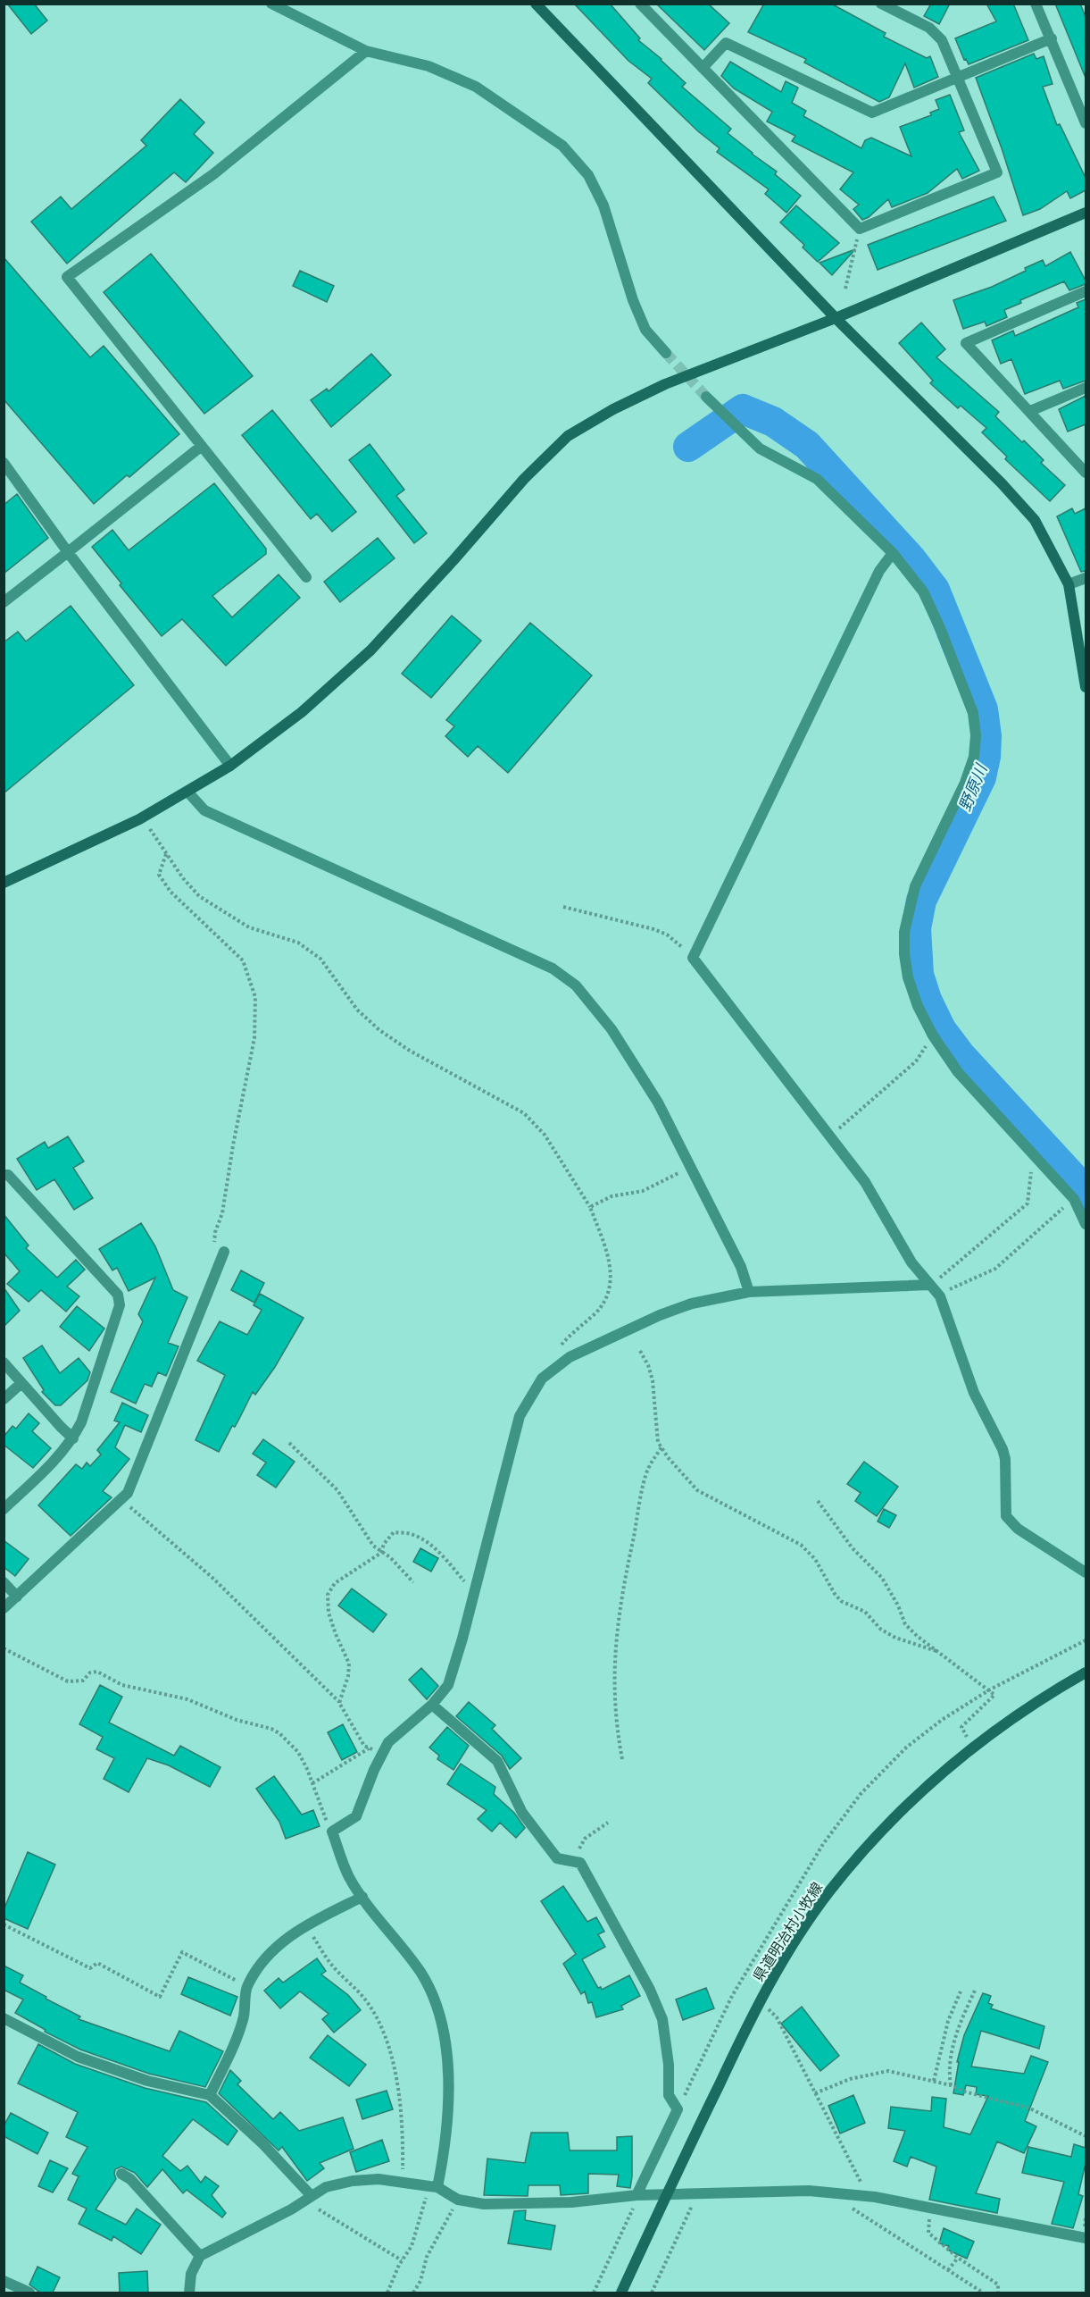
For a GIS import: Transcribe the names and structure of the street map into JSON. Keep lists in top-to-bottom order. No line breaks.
{"streets":{"street":["県道明治村小牧線"]},"water":["野原川"]}
